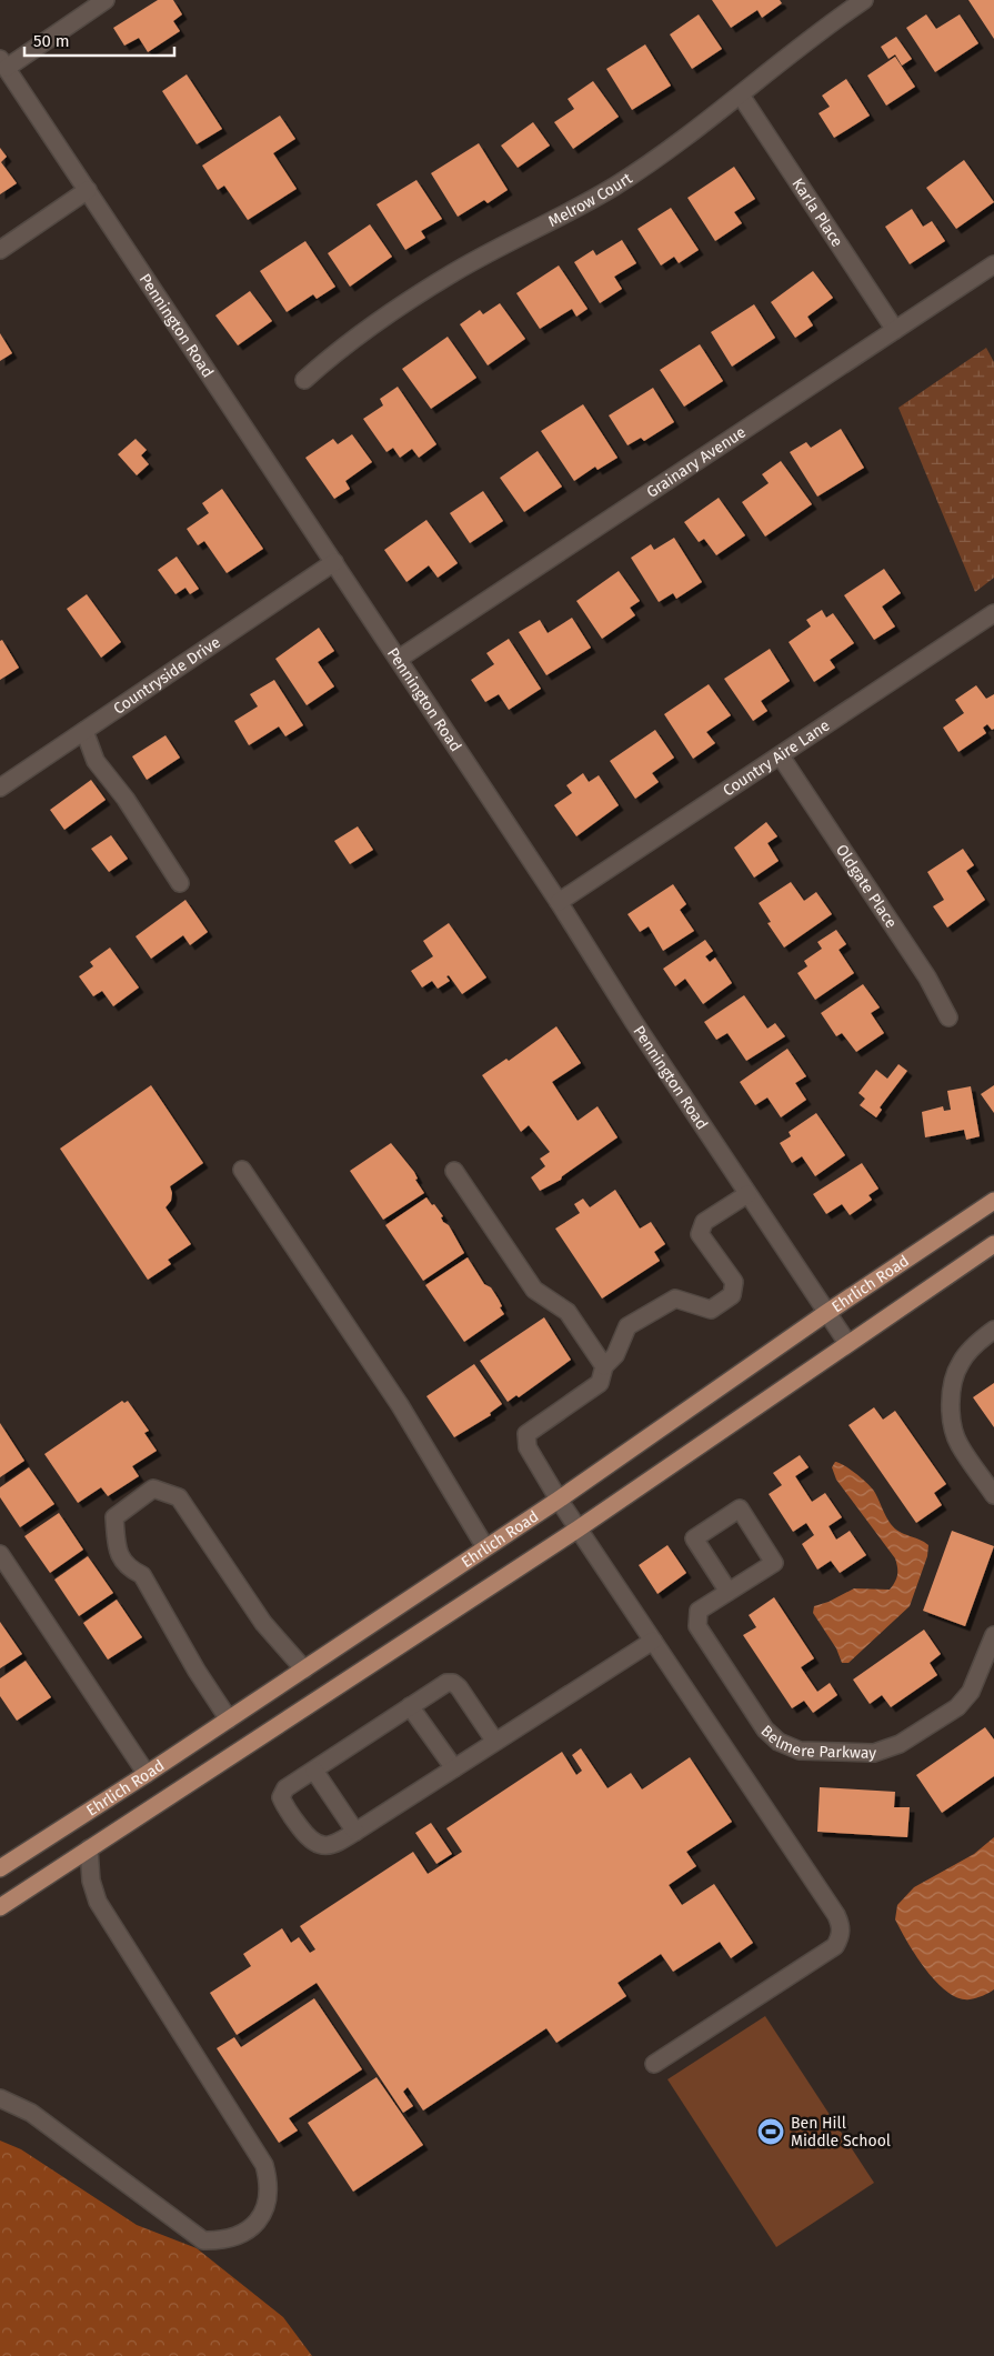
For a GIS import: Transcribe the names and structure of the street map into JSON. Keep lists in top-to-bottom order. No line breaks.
{"streets":{"main road":["Ehrlich Road"],"street":["Melrow Court","Karla Place","Pennington Road","Grainary Avenue","Countryside Drive","Country Aire Lane","Oldgate Place","Belmere Parkway"]},"crossings":[["Melrow Court","Karla Place"],["Karla Place","Grainary Avenue"],["Pennington Road","Grainary Avenue"],["Pennington Road","Countryside Drive"],["Pennington Road","Country Aire Lane"],["Pennington Road","Ehrlich Road"],["Country Aire Lane","Oldgate Place"]],"places":{"sports":["Ben Hill Middle School"]},"scale_bar":"50 m"}
